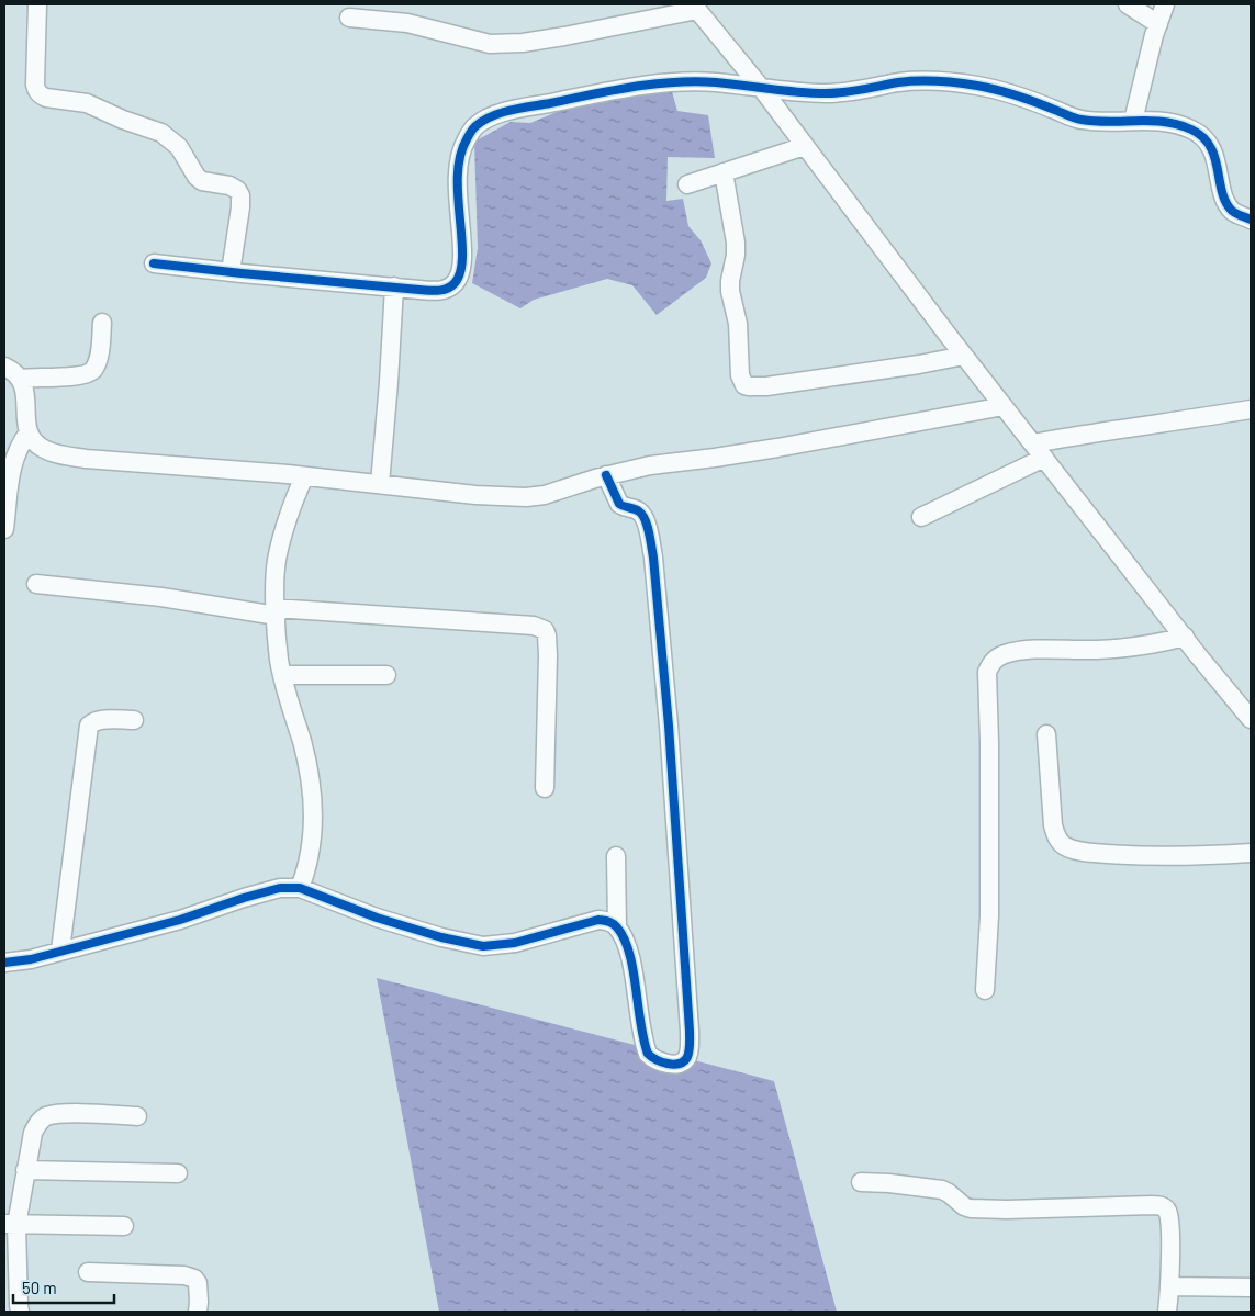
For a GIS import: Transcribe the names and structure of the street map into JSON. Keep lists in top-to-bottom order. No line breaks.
{"scale_bar":"50 m"}
